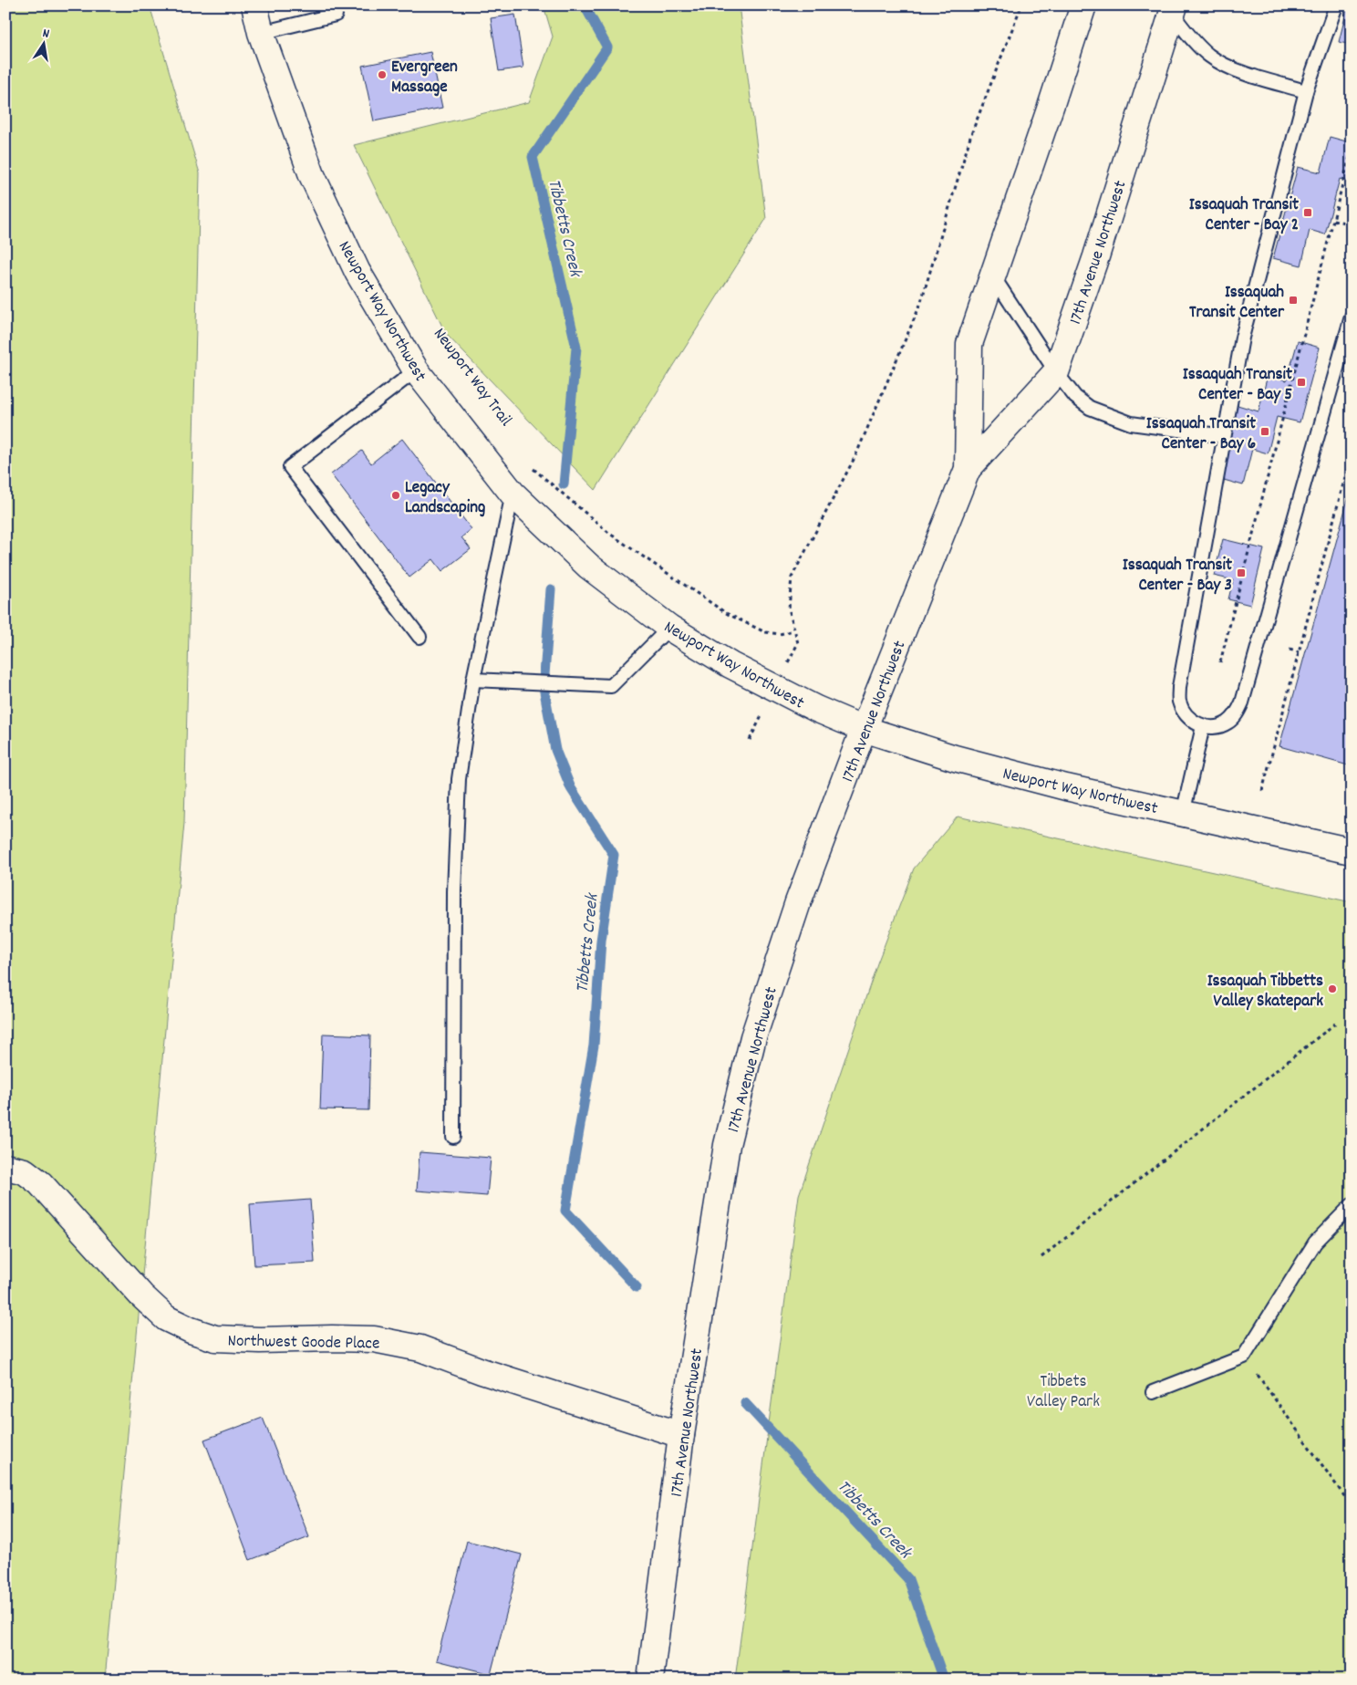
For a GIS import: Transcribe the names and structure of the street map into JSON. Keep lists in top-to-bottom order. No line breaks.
{"streets":{"street":["17th Avenue Northwest","Newport Way Northwest","Northwest Goode Place"]},"crossings":[["17th Avenue Northwest","Newport Way Northwest"],["17th Avenue Northwest","Northwest Goode Place"]],"water":["Tibbetts Creek"],"parks":["Tibbets Valley Park"],"places":{"other":["Evergreen Massage","Legacy Landscaping","Issaquah Tibbetts Valley Skatepark"],"transit":["Issaquah Transit Center - Bay 2","Issaquah Transit Center","Issaquah Transit Center - Bay 5","Issaquah Transit Center - Bay 6","Issaquah Transit Center - Bay 3"]},"north":"top"}
